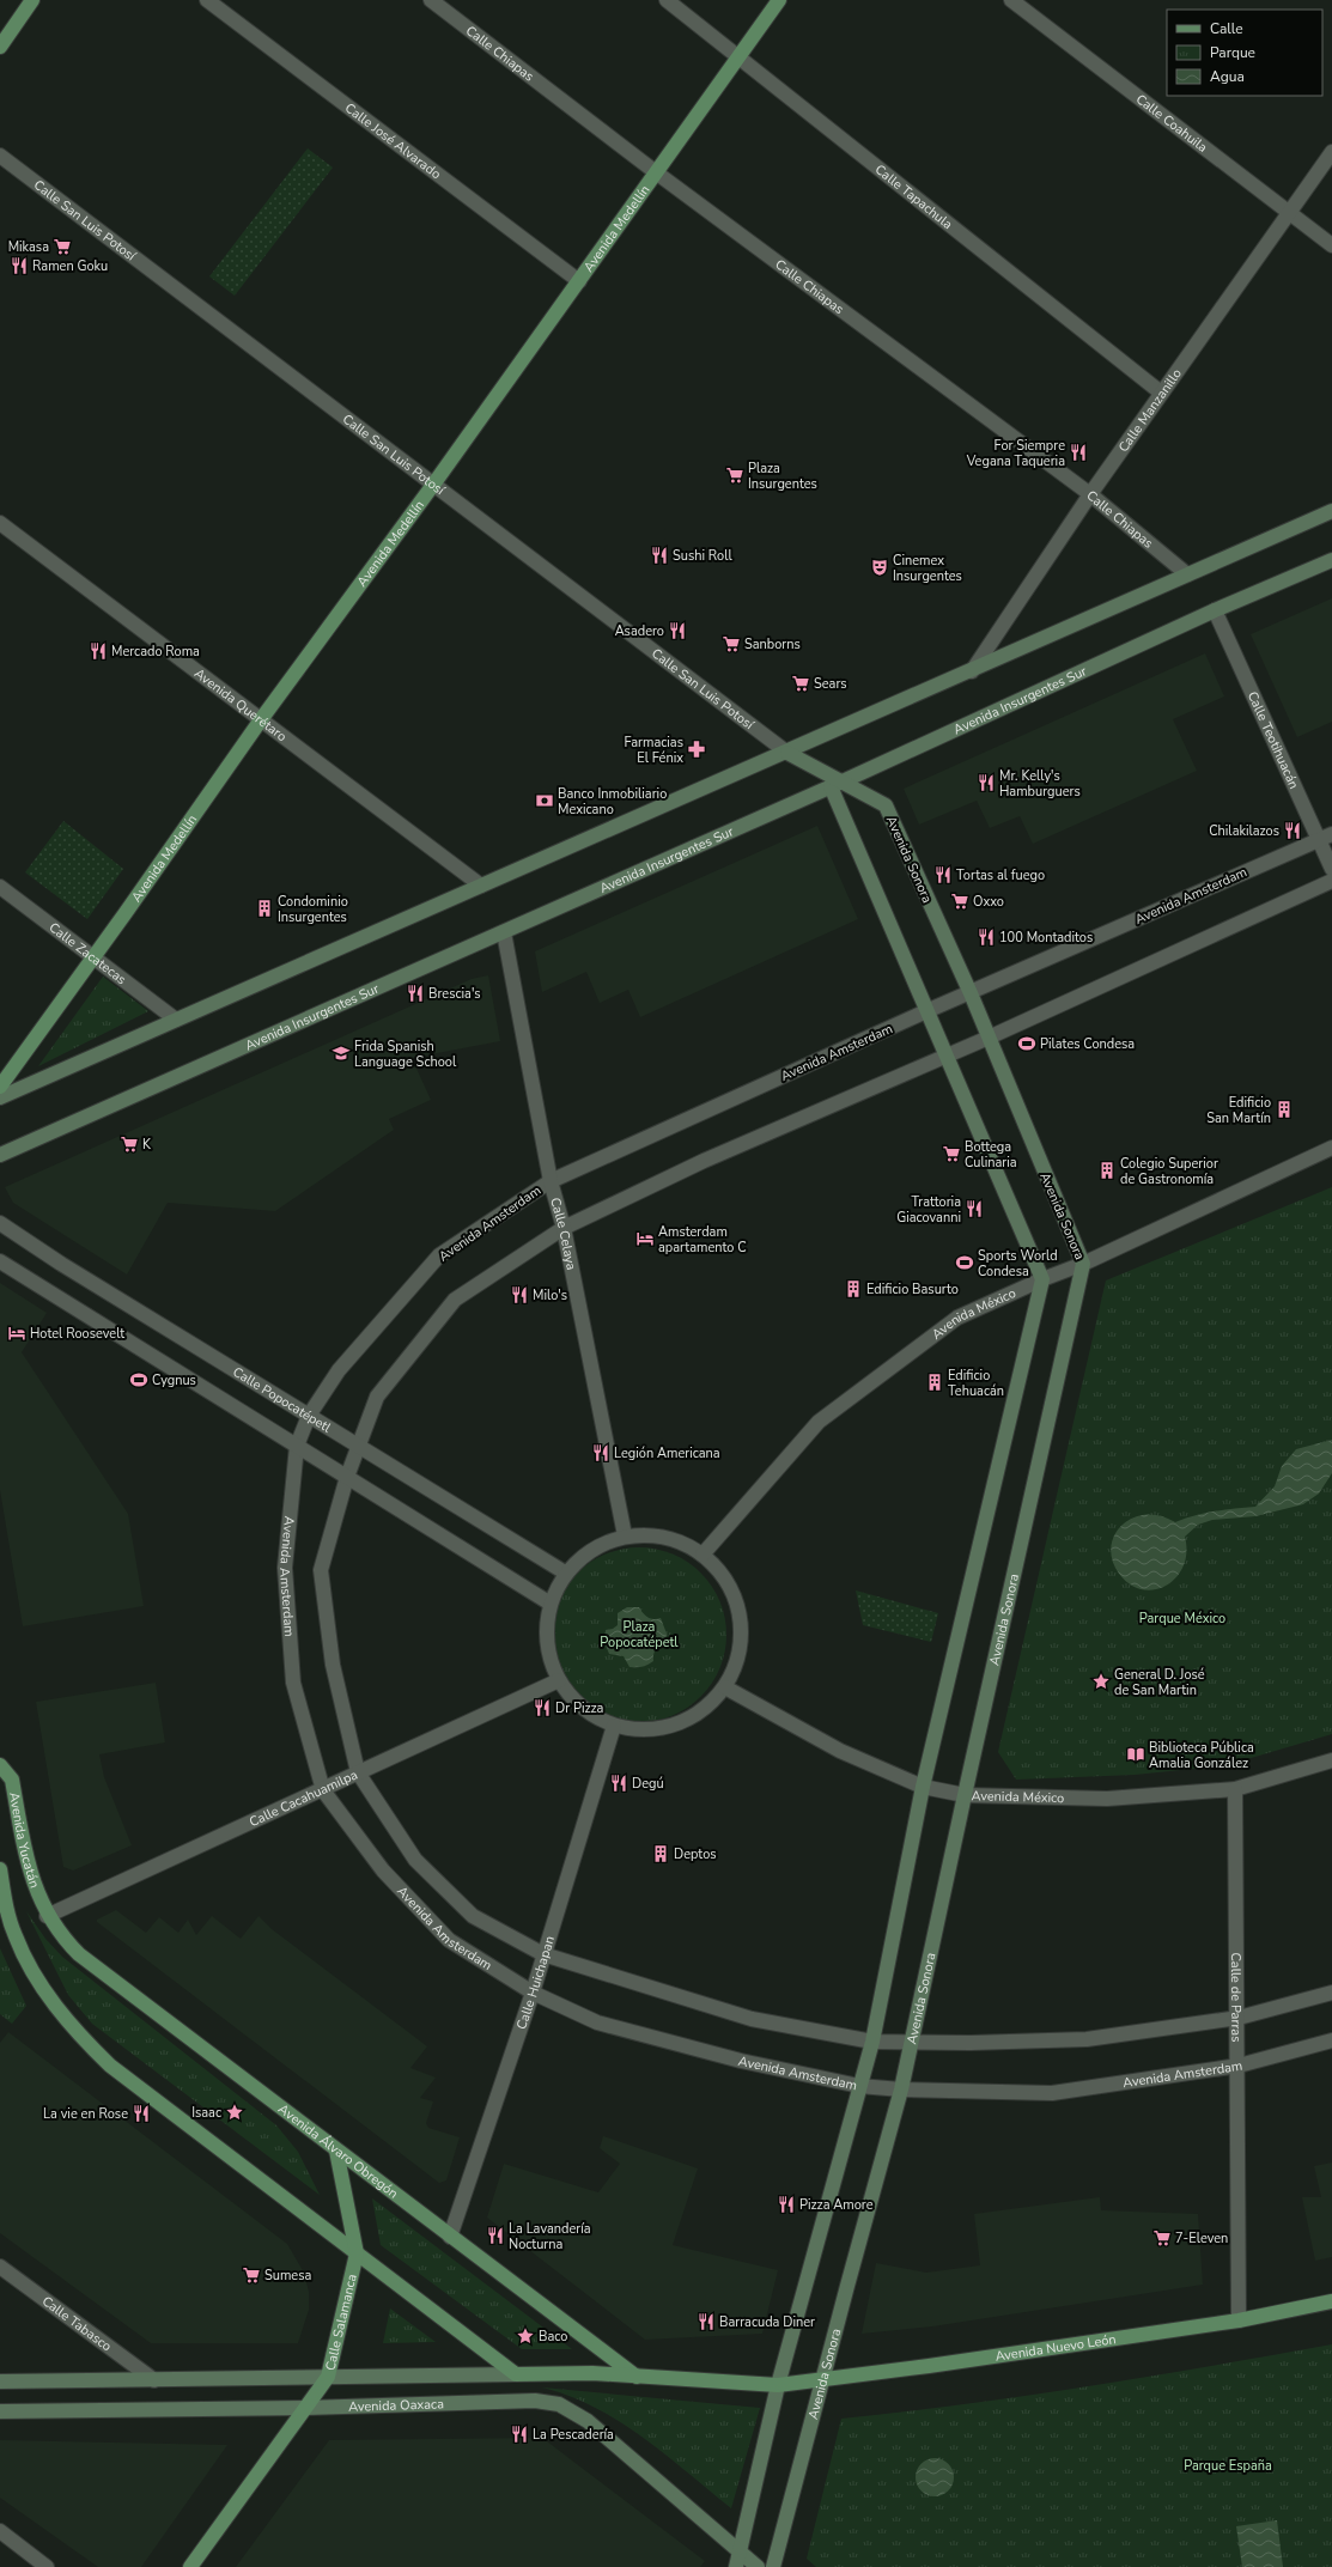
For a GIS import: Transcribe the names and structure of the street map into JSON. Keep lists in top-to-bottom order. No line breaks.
{"streets":{"main road":["Avenida Medellín","Avenida Insurgentes Sur","Avenida Sonora","Avenida Yucatán","Avenida Álvaro Obregón","Calle Salamanca","Avenida Nuevo León","Avenida Oaxaca"],"street":["Calle Chiapas","Calle Coahuila","Calle José Alvarado","Calle Tapachula","Calle San Luis Potosí","Calle Manzanillo","Avenida Querétaro","Calle Teotihuacán","Avenida Amsterdam","Calle Zacatecas","Calle Celaya","Avenida México","Calle Popocatépetl","Calle Cacahuamilpa","Calle Huichapan","Calle de Parras","Calle Tabasco"]},"crossings":[["Calle Chiapas","Avenida Medellín"],["Calle Chiapas","Calle Manzanillo"],["Calle Coahuila","Calle Manzanillo"],["Calle José Alvarado","Avenida Medellín"],["Calle Tapachula","Avenida Medellín"],["Calle Tapachula","Calle Manzanillo"],["Calle San Luis Potosí","Avenida Medellín"],["Calle San Luis Potosí","Avenida Sonora"],["Avenida Medellín","Avenida Querétaro"],["Avenida Medellín","Calle Zacatecas"],["Avenida Insurgentes Sur","Calle Teotihuacán"],["Avenida Insurgentes Sur","Avenida Sonora"],["Avenida Insurgentes Sur","Calle Celaya"],["Calle Teotihuacán","Avenida Amsterdam"],["Avenida Sonora","Avenida Amsterdam"],["Avenida Sonora","Avenida México"],["Avenida Sonora","Avenida Nuevo León"],["Avenida Amsterdam","Calle Celaya"],["Avenida Amsterdam","Calle Popocatépetl"],["Avenida Amsterdam","Calle Cacahuamilpa"],["Avenida Amsterdam","Calle Huichapan"],["Avenida Amsterdam","Calle de Parras"],["Avenida México","Calle de Parras"],["Calle Cacahuamilpa","Avenida Yucatán"],["Calle Cacahuamilpa","Avenida Álvaro Obregón"],["Avenida Yucatán","Avenida Álvaro Obregón"],["Calle Huichapan","Avenida Álvaro Obregón"],["Calle de Parras","Avenida Nuevo León"],["Avenida Álvaro Obregón","Calle Salamanca"],["Calle Salamanca","Avenida Oaxaca"]],"parks":["Parque México","Plaza Popocatépetl","Parque España"],"places":{"supermarket":["Mikasa","Plaza Insurgentes","Sanborns","Sears","Oxxo","K","Bottega Culinaria","7-Eleven","Sumesa"],"restaurant":["Ramen Goku","For Siempre Vegana Taqueria","Sushi Roll","Asadero","Mercado Roma","Mr. Kelly's Hamburguers","Chilakilazos","Tortas al fuego","100 Montaditos","Brescia's","Trattoria Giacovanni","Milo's","Legión Americana","Dr Pizza","Degú","La vie en Rose","Pizza Amore","La Lavandería Nocturna","Barracuda Diner","La Pescadería"],"theatre":["Cinemex Insurgentes"],"pharmacy":["Farmacias El Fénix"],"bank":["Banco Inmobiliario Mexicano"],"building":["Condominio Insurgentes","Edificio San Martín","Colegio Superior de Gastronomía","Edificio Basurto","Edificio Tehuacán","Deptos"],"sports":["Pilates Condesa","Sports World Condesa","Cygnus"],"school or university":["Frida Spanish Language School"],"hotel":["Amsterdam apartamento C","Hotel Roosevelt"],"place":["General D. José de San Martin","Isaac","Baco"],"library":["Biblioteca Pública Amalia González"]},"legend":["Calle","Parque","Agua"]}
